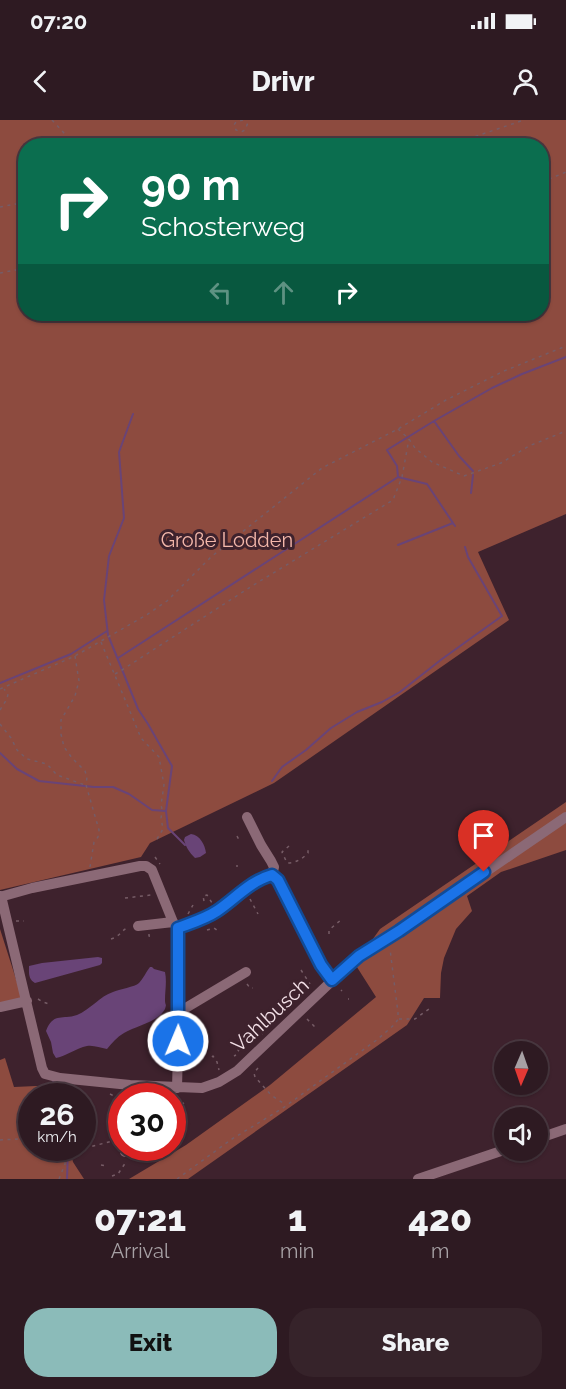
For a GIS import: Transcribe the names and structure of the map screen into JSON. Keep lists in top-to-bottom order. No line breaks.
{"streets":{"street":["Vahlbusch"]},"parks":["Große Lodden"],"north":"bottom","page":{"status":"07:20","header":"Drivr","turn":["90 m","Schosterweg"],"speed":"26 km/h","limit":"30","eta":["07:21","Arrival","1","min","420","m"],"buttons":["Exit","Share"]}}
